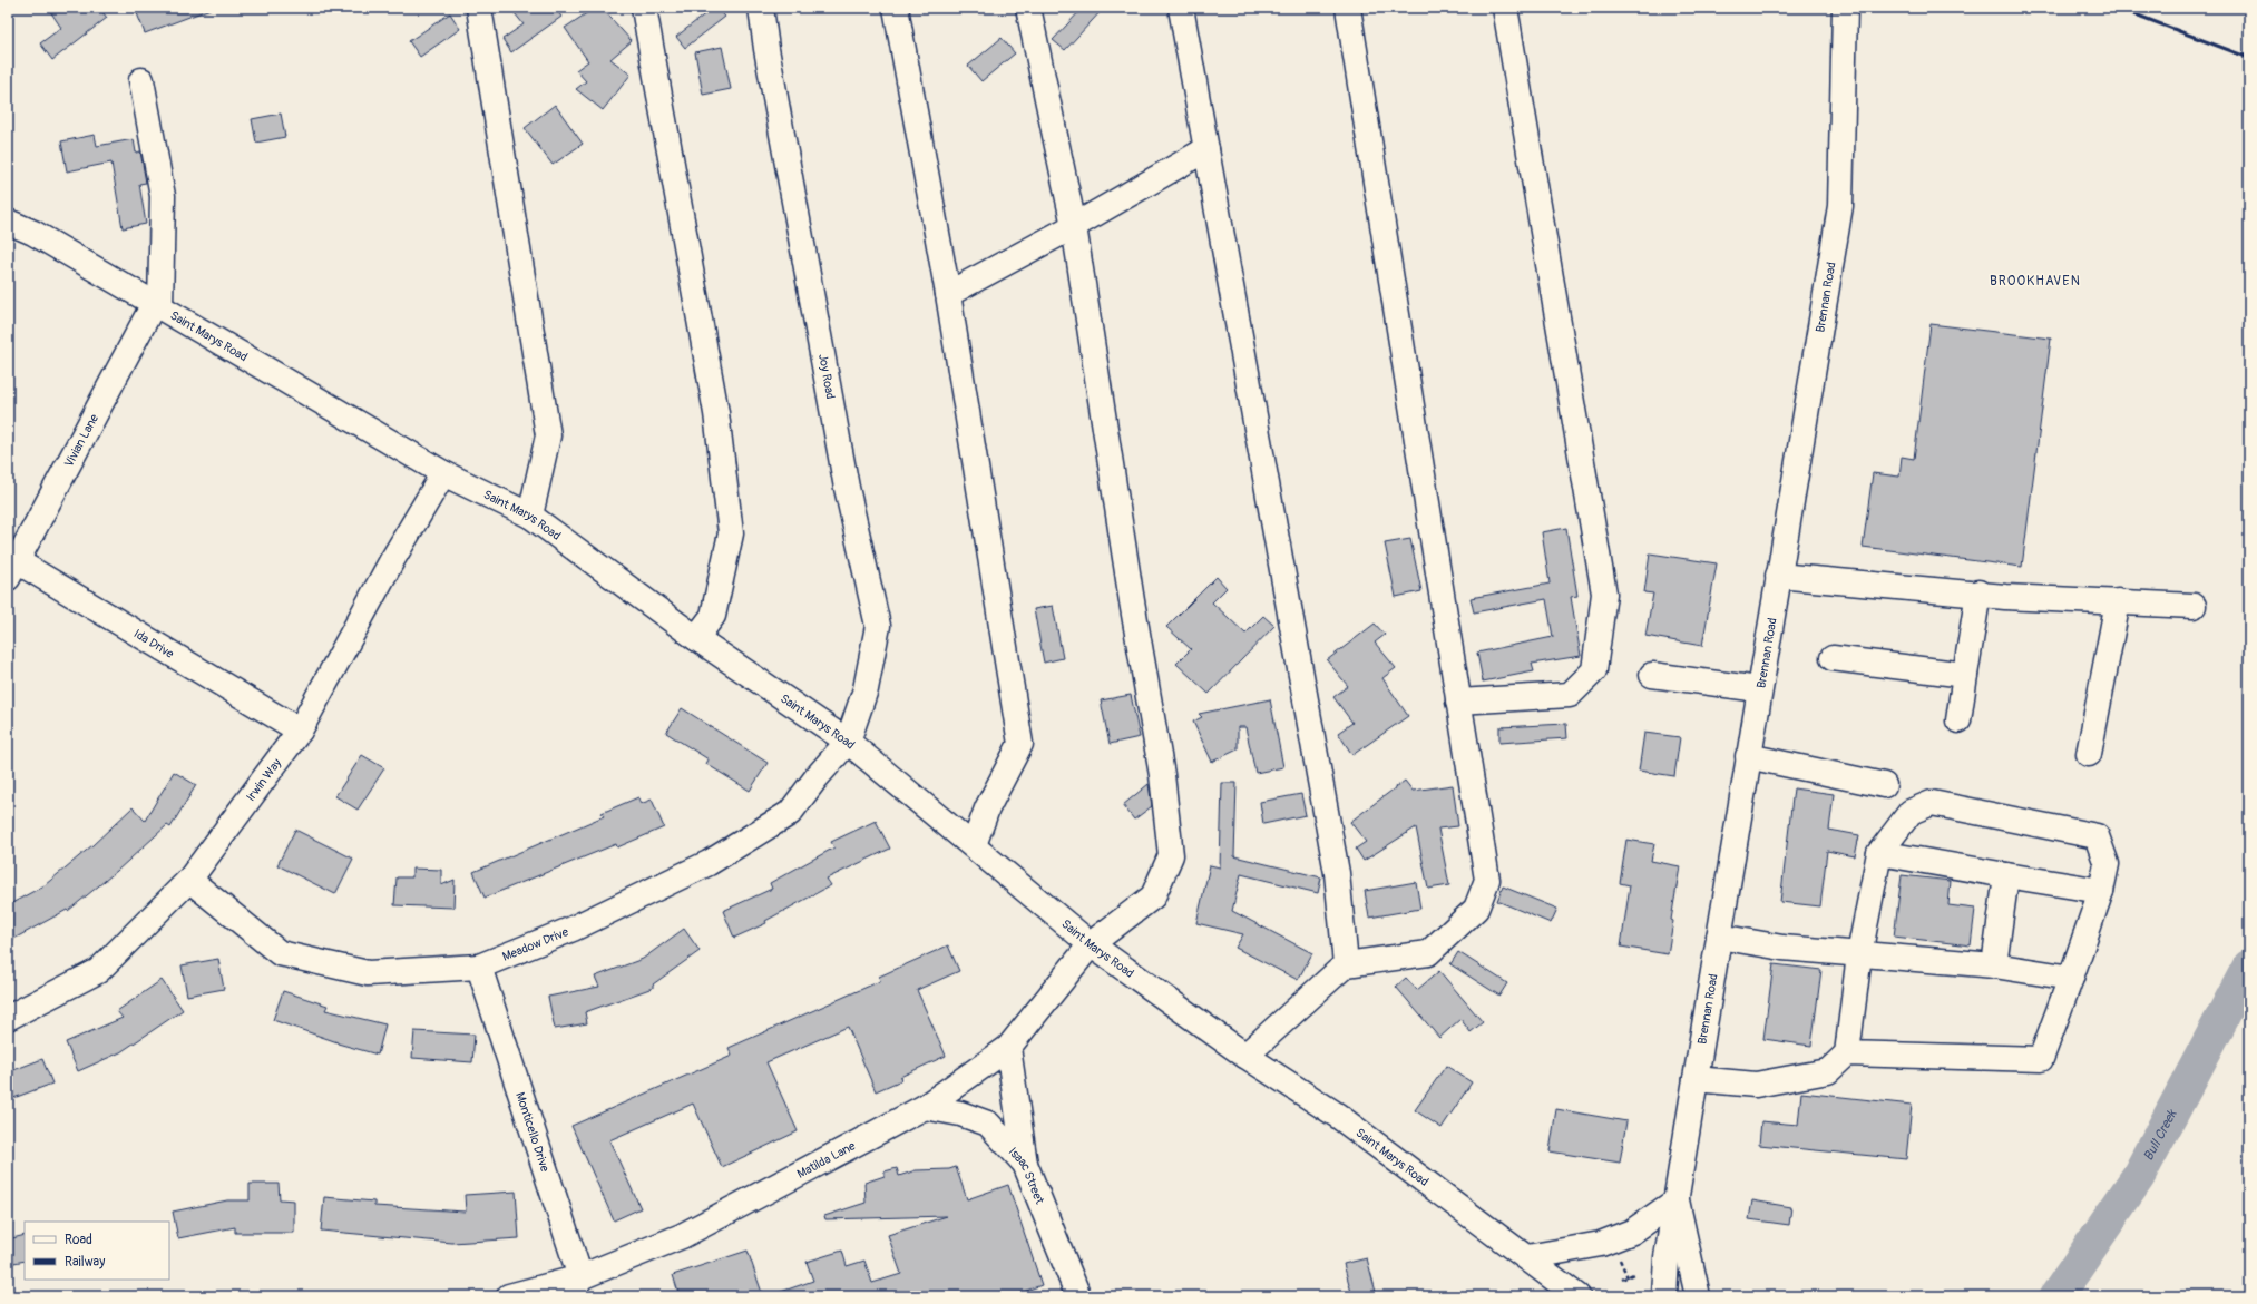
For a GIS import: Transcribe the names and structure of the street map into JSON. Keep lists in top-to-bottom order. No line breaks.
{"streets":{"street":["Brennan Road","Saint Marys Road","Joy Road","Vivian Lane","Ida Drive","Irwin Way","Meadow Drive","Monticello Drive","Matilda Lane","Isaac Street"]},"crossings":[["Saint Marys Road","Joy Road"],["Saint Marys Road","Vivian Lane"],["Saint Marys Road","Irwin Way"],["Saint Marys Road","Meadow Drive"],["Saint Marys Road","Matilda Lane"],["Joy Road","Meadow Drive"],["Vivian Lane","Ida Drive"],["Ida Drive","Irwin Way"],["Irwin Way","Meadow Drive"],["Meadow Drive","Monticello Drive"],["Monticello Drive","Matilda Lane"],["Matilda Lane","Isaac Street"]],"districts":["BROOKHAVEN"],"water":["Bull Creek"],"legend":["Road","Railway"]}
